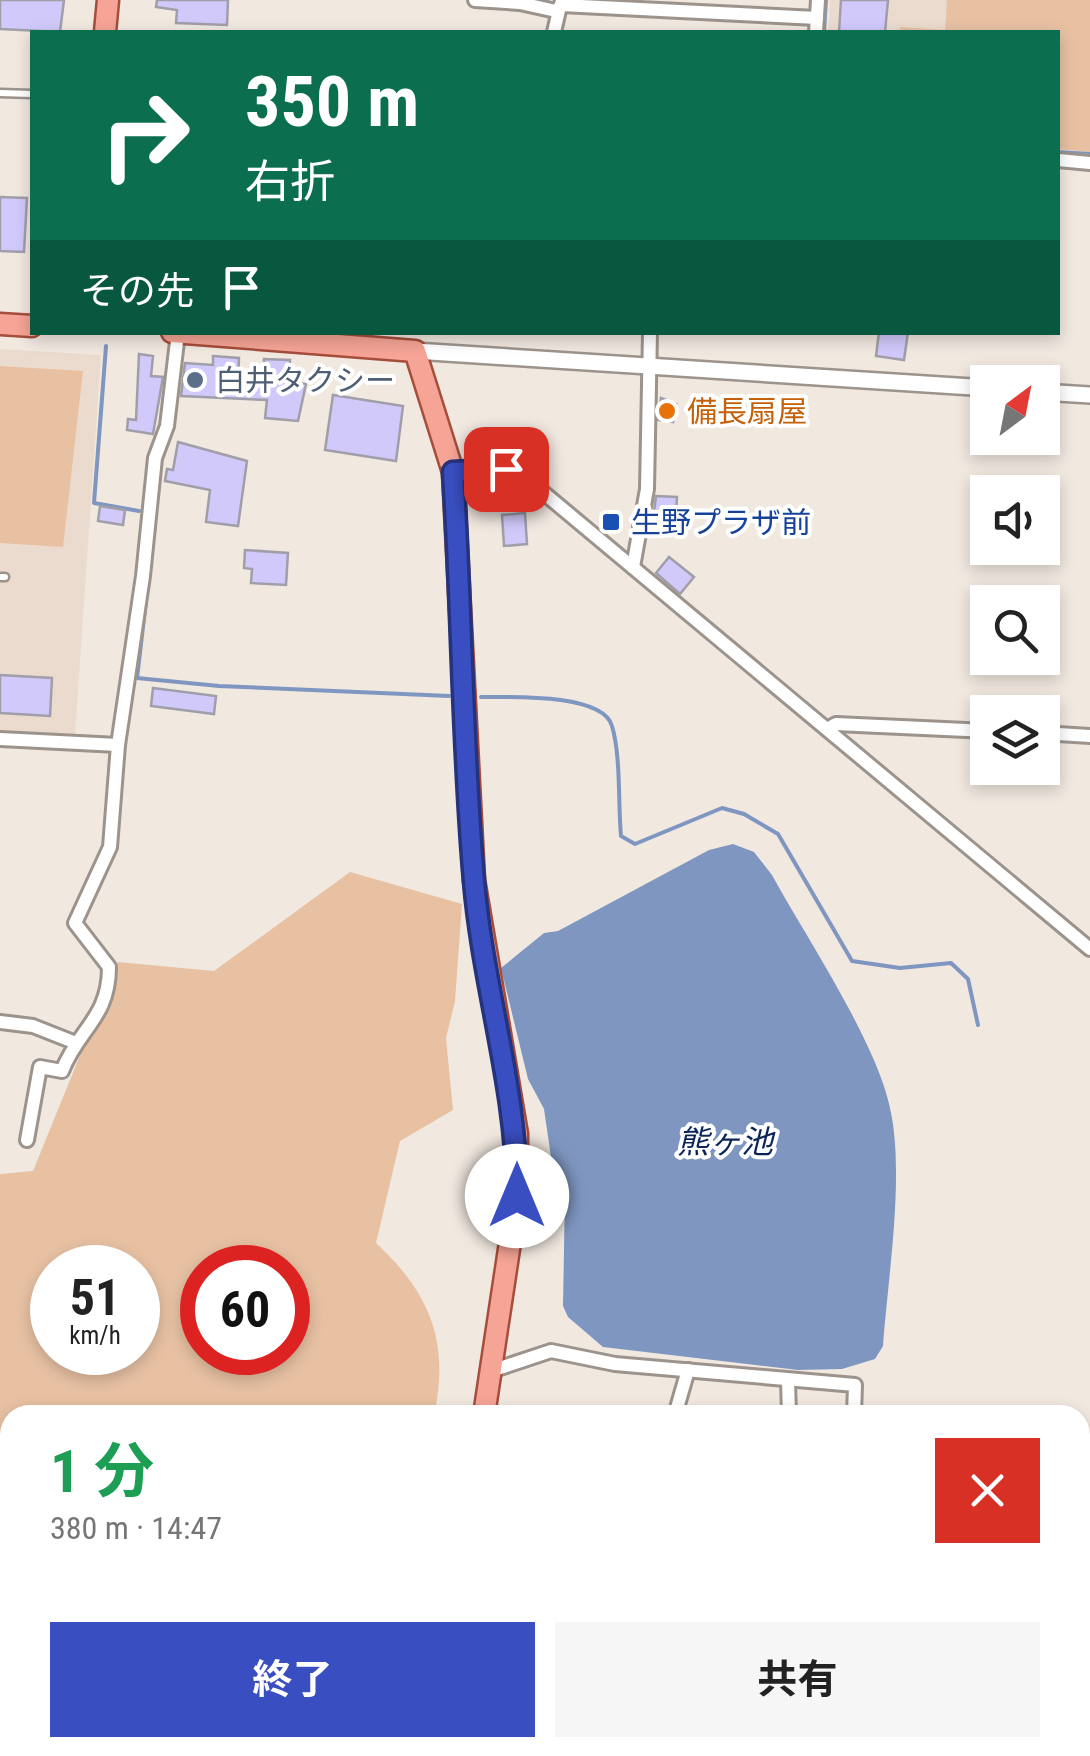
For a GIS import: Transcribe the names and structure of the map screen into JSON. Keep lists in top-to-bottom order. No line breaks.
{"water":["熊ヶ池"],"places":{"other":["白井タクシー","備長扇屋"],"transit":["生野プラザ前"]},"north":"top right","page":{"turn":["350 m","右折"],"then":"その先","speed":"51 km/h","limit":"60","heading":["1 分","380 m · 14:47"],"buttons":["終了","共有"]}}
